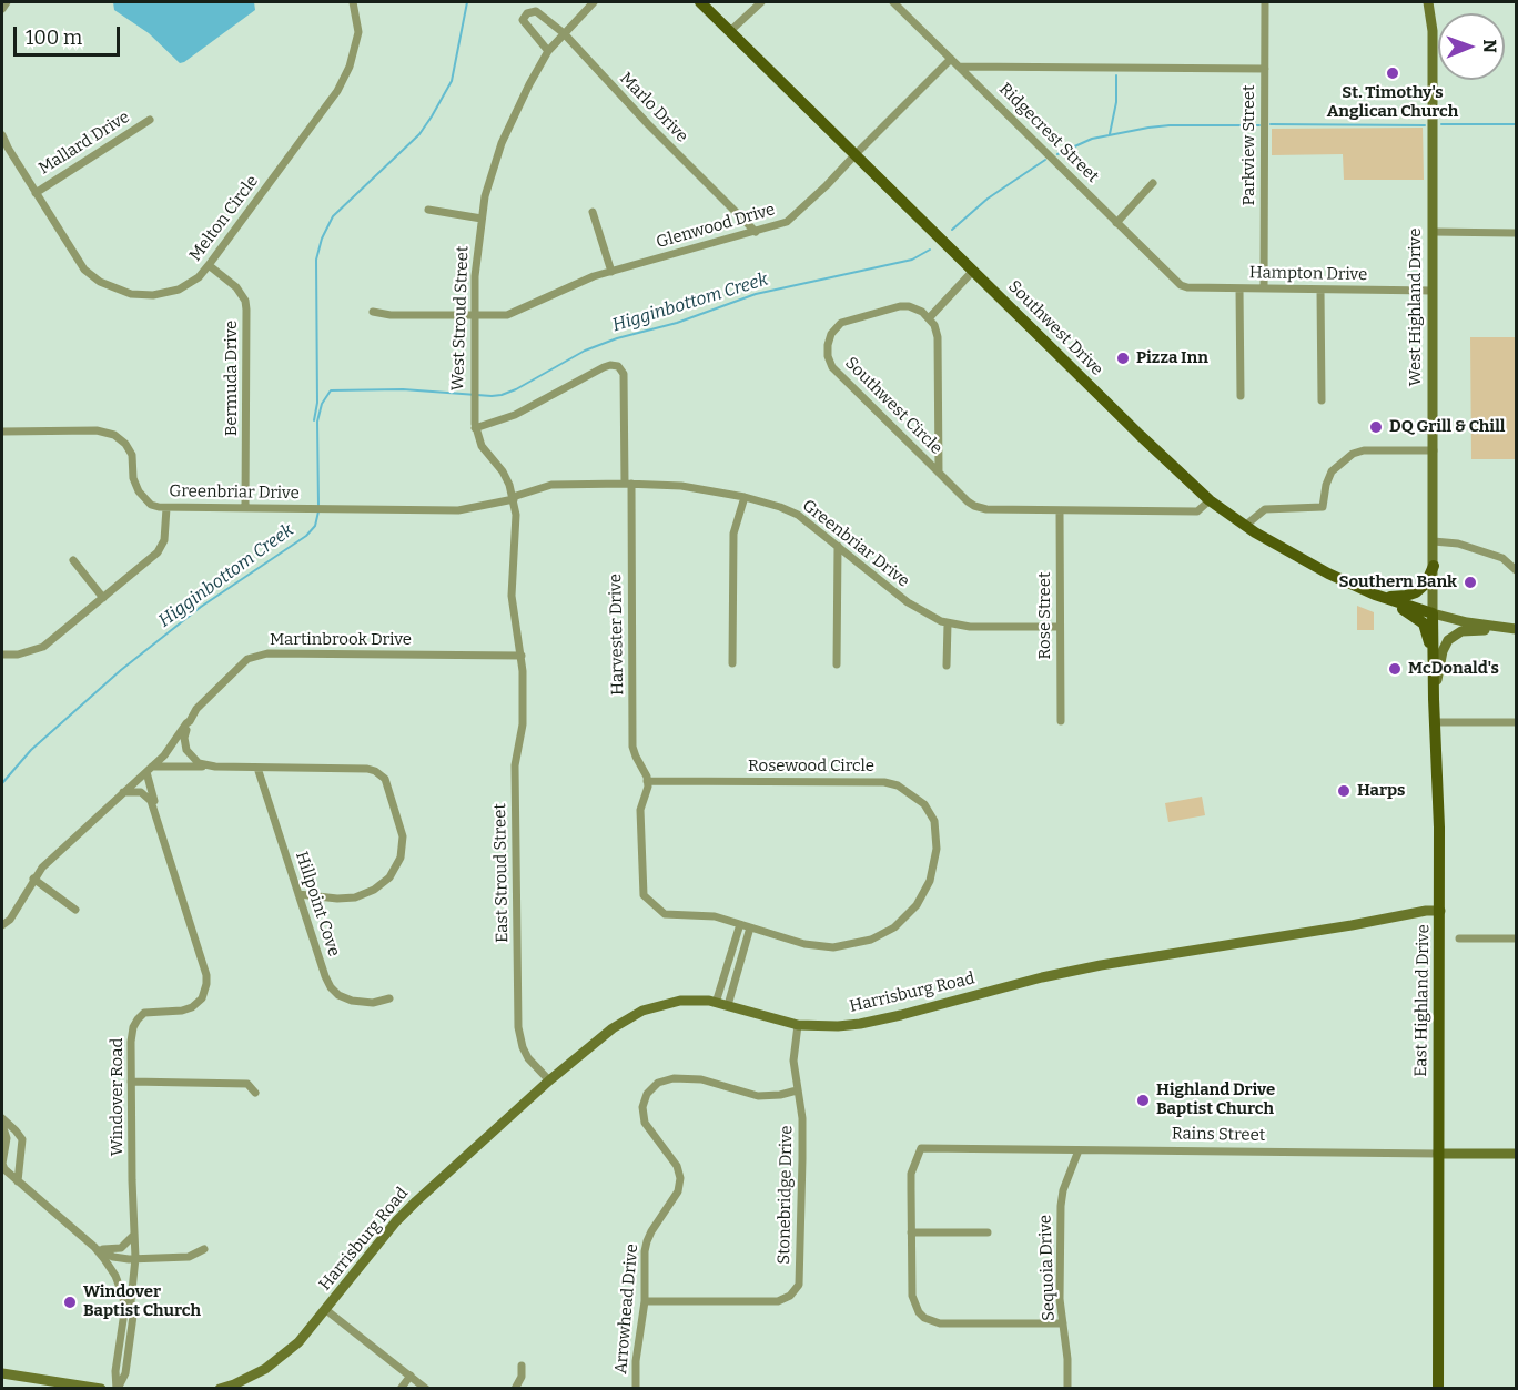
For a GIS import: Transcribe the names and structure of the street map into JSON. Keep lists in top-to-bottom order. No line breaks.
{"streets":{"main road":["West Highland Drive","Southwest Drive","Harrisburg Road","East Highland Drive","Rains Street"],"street":["Marlo Drive","Ridgecrest Street","Mallard Drive","Parkview Street","Melton Circle","Glenwood Drive","Hampton Drive","West Stroud Street","Bermuda Drive","Southwest Circle","Greenbriar Drive","Rose Street","Harvester Drive","Martinbrook Drive","Rosewood Circle","East Stroud Street","Hillpoint Cove","Windover Road","Stonebridge Drive","Sequoia Drive","Arrowhead Drive"]},"crossings":[["Marlo Drive","Glenwood Drive"],["Marlo Drive","West Stroud Street"],["Ridgecrest Street","Glenwood Drive"],["Ridgecrest Street","Hampton Drive"],["Mallard Drive","Melton Circle"],["Parkview Street","Hampton Drive"],["Melton Circle","Bermuda Drive"],["Glenwood Drive","West Stroud Street"],["Glenwood Drive","Southwest Drive"],["Hampton Drive","West Highland Drive"],["West Highland Drive","Southwest Drive"],["West Highland Drive","East Highland Drive"],["West Stroud Street","Greenbriar Drive"],["West Stroud Street","Harvester Drive"],["West Stroud Street","Martinbrook Drive"],["West Stroud Street","East Stroud Street"],["Southwest Drive","Southwest Circle"],["Southwest Drive","East Highland Drive"],["Bermuda Drive","Greenbriar Drive"],["Southwest Circle","Rose Street"],["Greenbriar Drive","Rose Street"],["Greenbriar Drive","Harvester Drive"],["Harvester Drive","Rosewood Circle"],["Martinbrook Drive","East Stroud Street"],["Martinbrook Drive","Windover Road"],["East Stroud Street","Harrisburg Road"],["Harrisburg Road","East Highland Drive"],["Harrisburg Road","Stonebridge Drive"],["East Highland Drive","Rains Street"],["Rains Street","Sequoia Drive"],["Stonebridge Drive","Arrowhead Drive"]],"water":["Higginbottom Creek"],"places":["St. Timothy's Anglican Church","Pizza Inn","DQ Grill & Chill","Southern Bank","McDonald's","Harps","Highland Drive Baptist Church","Windover Baptist Church"],"scale_bar":"100 m","north":"right"}
